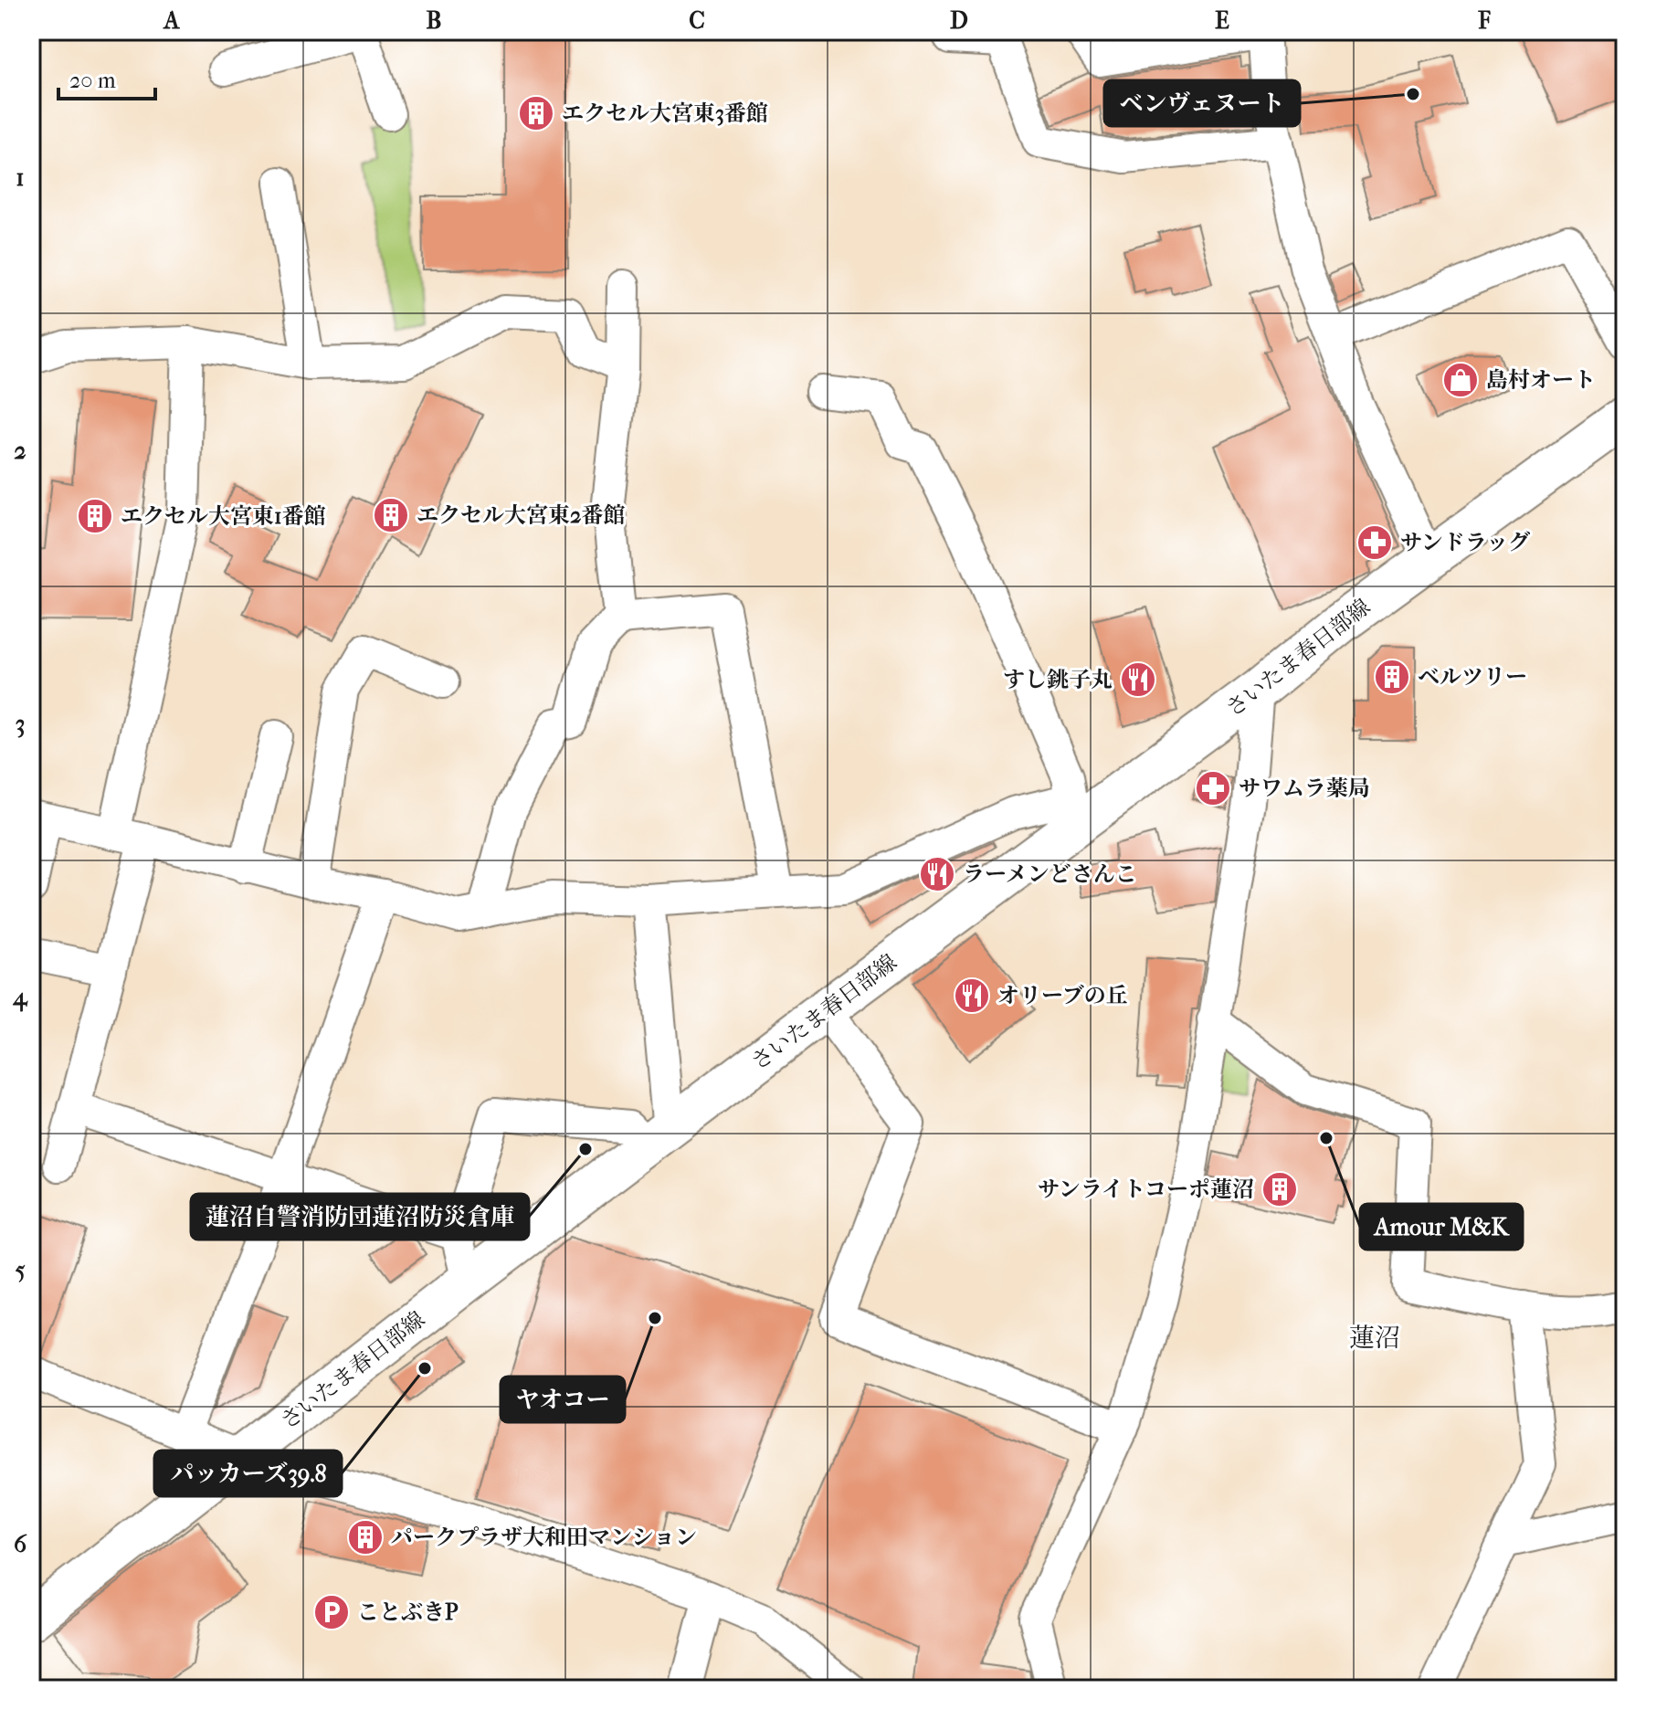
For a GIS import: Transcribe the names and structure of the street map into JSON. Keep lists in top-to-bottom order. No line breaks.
{"streets":{"main road":["さいたま春日部線"]},"districts":["蓮沼"],"places":{"other":["ベンヴェヌート","Amour M&K","蓮沼自警消防団蓮沼防災倉庫","ヤオコー","パッカーズ39.8"],"building":["エクセル大宮東3番館","エクセル大宮東2番館","エクセル大宮東1番館","ベルツリー","サンライトコーポ蓮沼","パークプラザ大和田マンション"],"shop":["島村オート"],"pharmacy":["サンドラッグ","サワムラ薬局"],"restaurant":["すし銚子丸","ラーメンどさんこ","オリーブの丘"],"parking":["ことぶきP"]},"scale_bar":"20 m","grid":{"columns":["A","B","C","D","E","F"],"rows":["1","2","3","4","5","6"]}}
